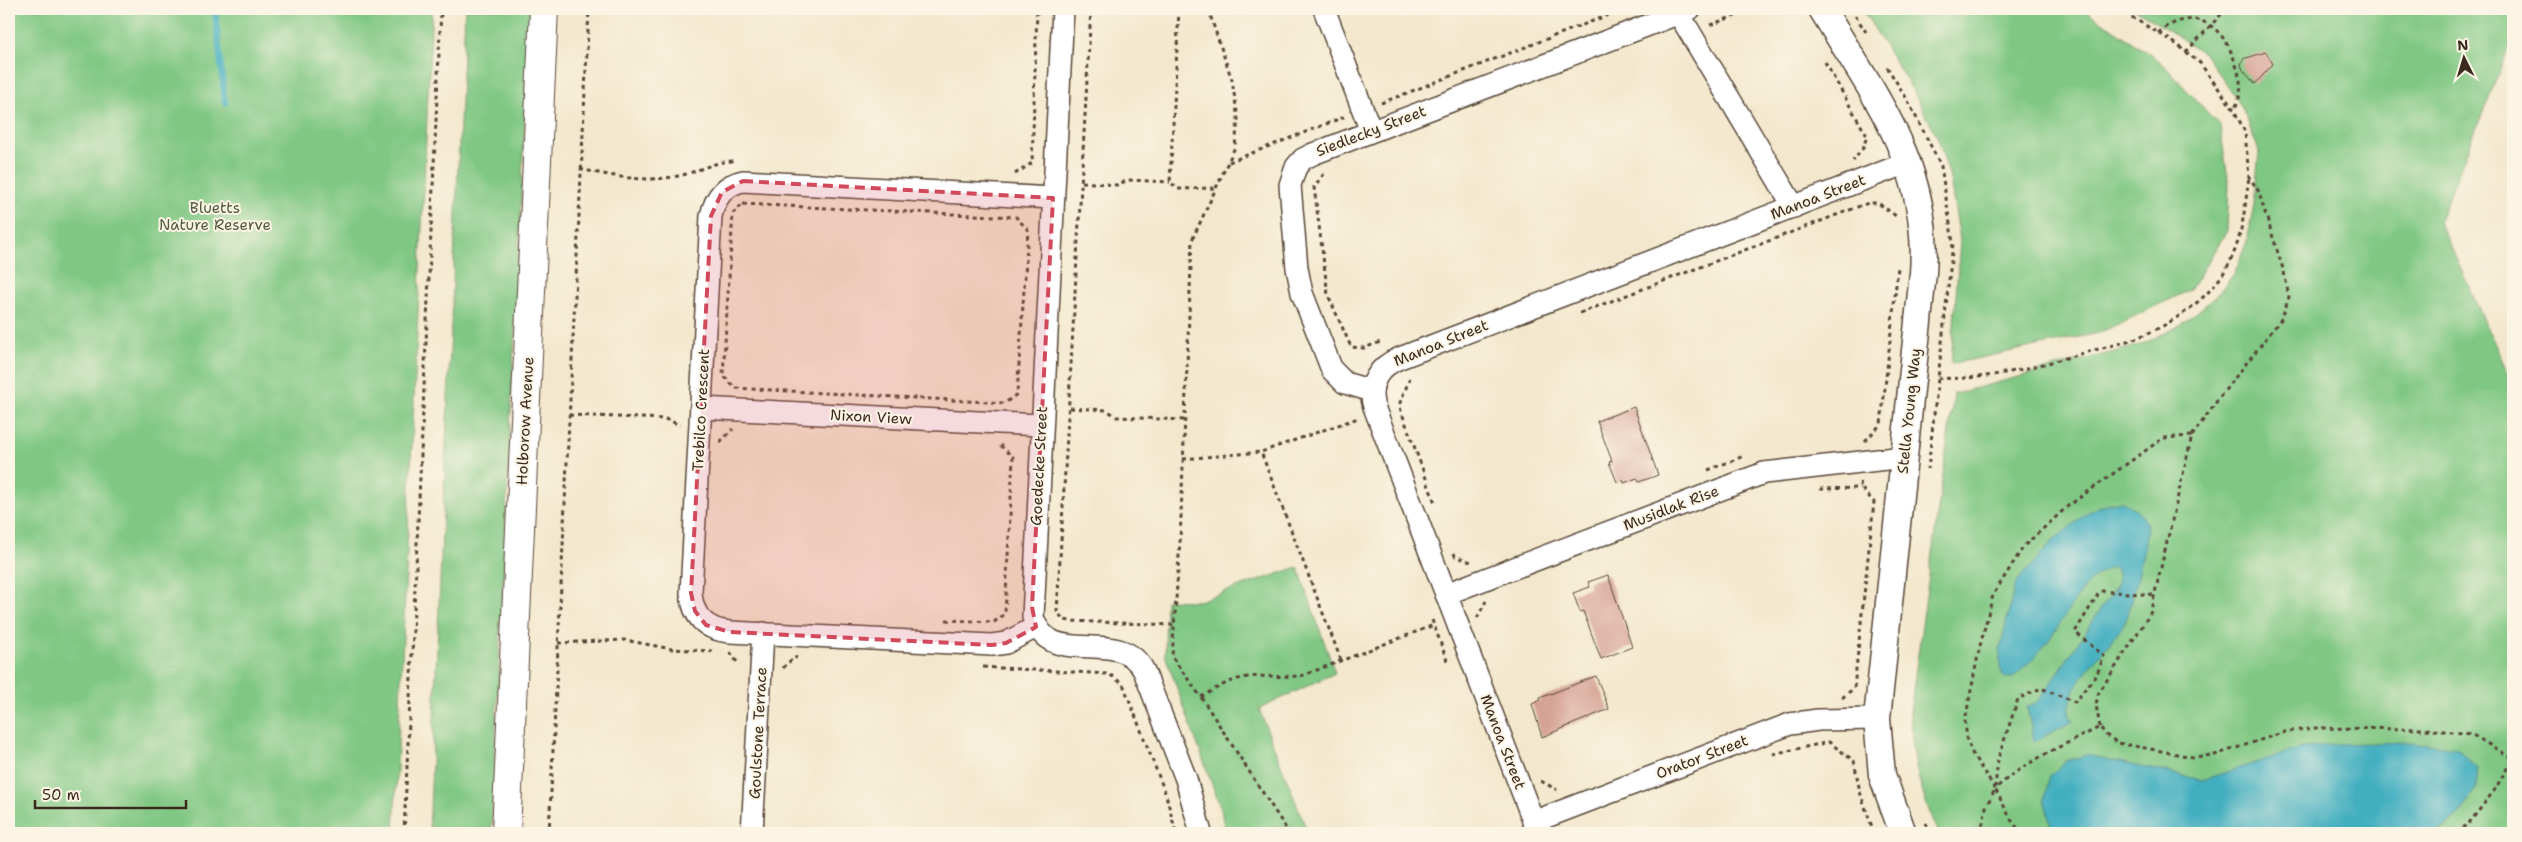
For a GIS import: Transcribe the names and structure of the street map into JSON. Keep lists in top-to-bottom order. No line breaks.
{"streets":{"main road":["Holborow Avenue"],"street":["Siedlecky Street","Manoa Street","Trebilco Crescent","Stella Young Way","Nixon View","Goedecke Street","Musidlak Rise","Goulstone Terrace","Orator Street"]},"crossings":[["Siedlecky Street","Manoa Street"],["Manoa Street","Stella Young Way"],["Manoa Street","Musidlak Rise"],["Manoa Street","Orator Street"],["Trebilco Crescent","Nixon View"],["Trebilco Crescent","Goedecke Street"],["Trebilco Crescent","Goulstone Terrace"],["Stella Young Way","Musidlak Rise"],["Stella Young Way","Orator Street"],["Nixon View","Goedecke Street"]],"parks":["Bluetts Nature Reserve"],"scale_bar":"50 m","north":"top"}
